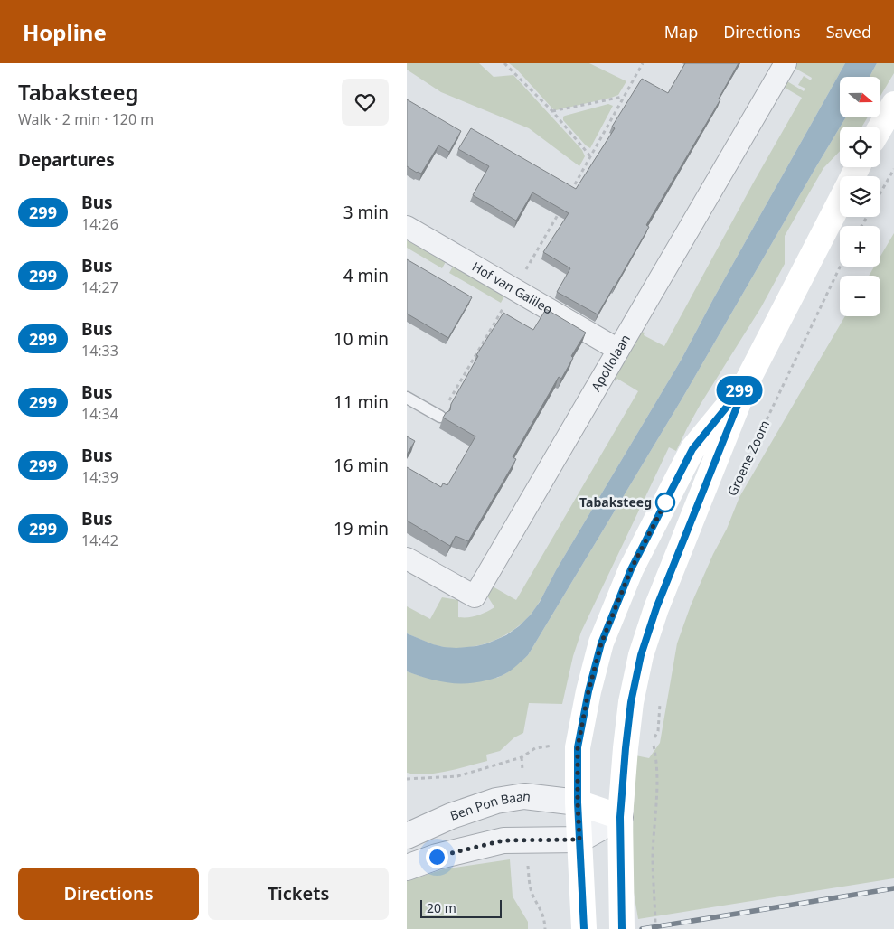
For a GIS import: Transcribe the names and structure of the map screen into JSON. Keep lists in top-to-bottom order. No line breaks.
{"streets":{"street":["Hof van Galileo","Apollolaan","Ben Pon Baan"],"path":["Groene Zoom"]},"crossings":[["Hof van Galileo","Apollolaan"]],"places":["Tabaksteeg"],"lines":["bus line 299"],"scale_bar":"20 m","north":"right","page":{"header":"Hopline","nav":["Map","Directions","Saved"],"heading":[["Tabaksteeg","Walk · 2 min · 120 m"],"Departures"],"on_map":"299","map_buttons":["+","−"],"list":[{"mark":"299","name":"Bus","note":"14:26","value":"3 min"},{"mark":"299","name":"Bus","note":"14:27","value":"4 min"},{"mark":"299","name":"Bus","note":"14:33","value":"10 min"},{"mark":"299","name":"Bus","note":"14:34","value":"11 min"},{"mark":"299","name":"Bus","note":"14:39","value":"16 min"},{"mark":"299","name":"Bus","note":"14:42","value":"19 min"}],"buttons":["Directions","Tickets"],"scale":"20 m"}}
